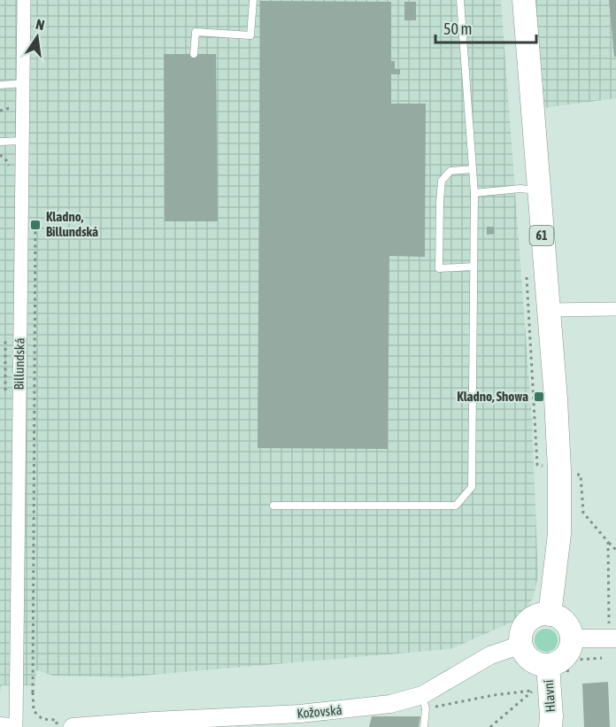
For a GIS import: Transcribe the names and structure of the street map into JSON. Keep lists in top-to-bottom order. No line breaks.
{"streets":{"main road":["61","Hlavní"],"street":["Billundská","Kožovská"]},"crossings":[["61","Hlavní"],["61","Kožovská"],["Hlavní","Kožovská"]],"places":{"transit":["Kladno, Billundská","Kladno, Showa"]},"scale_bar":"50 m","north":"top"}
